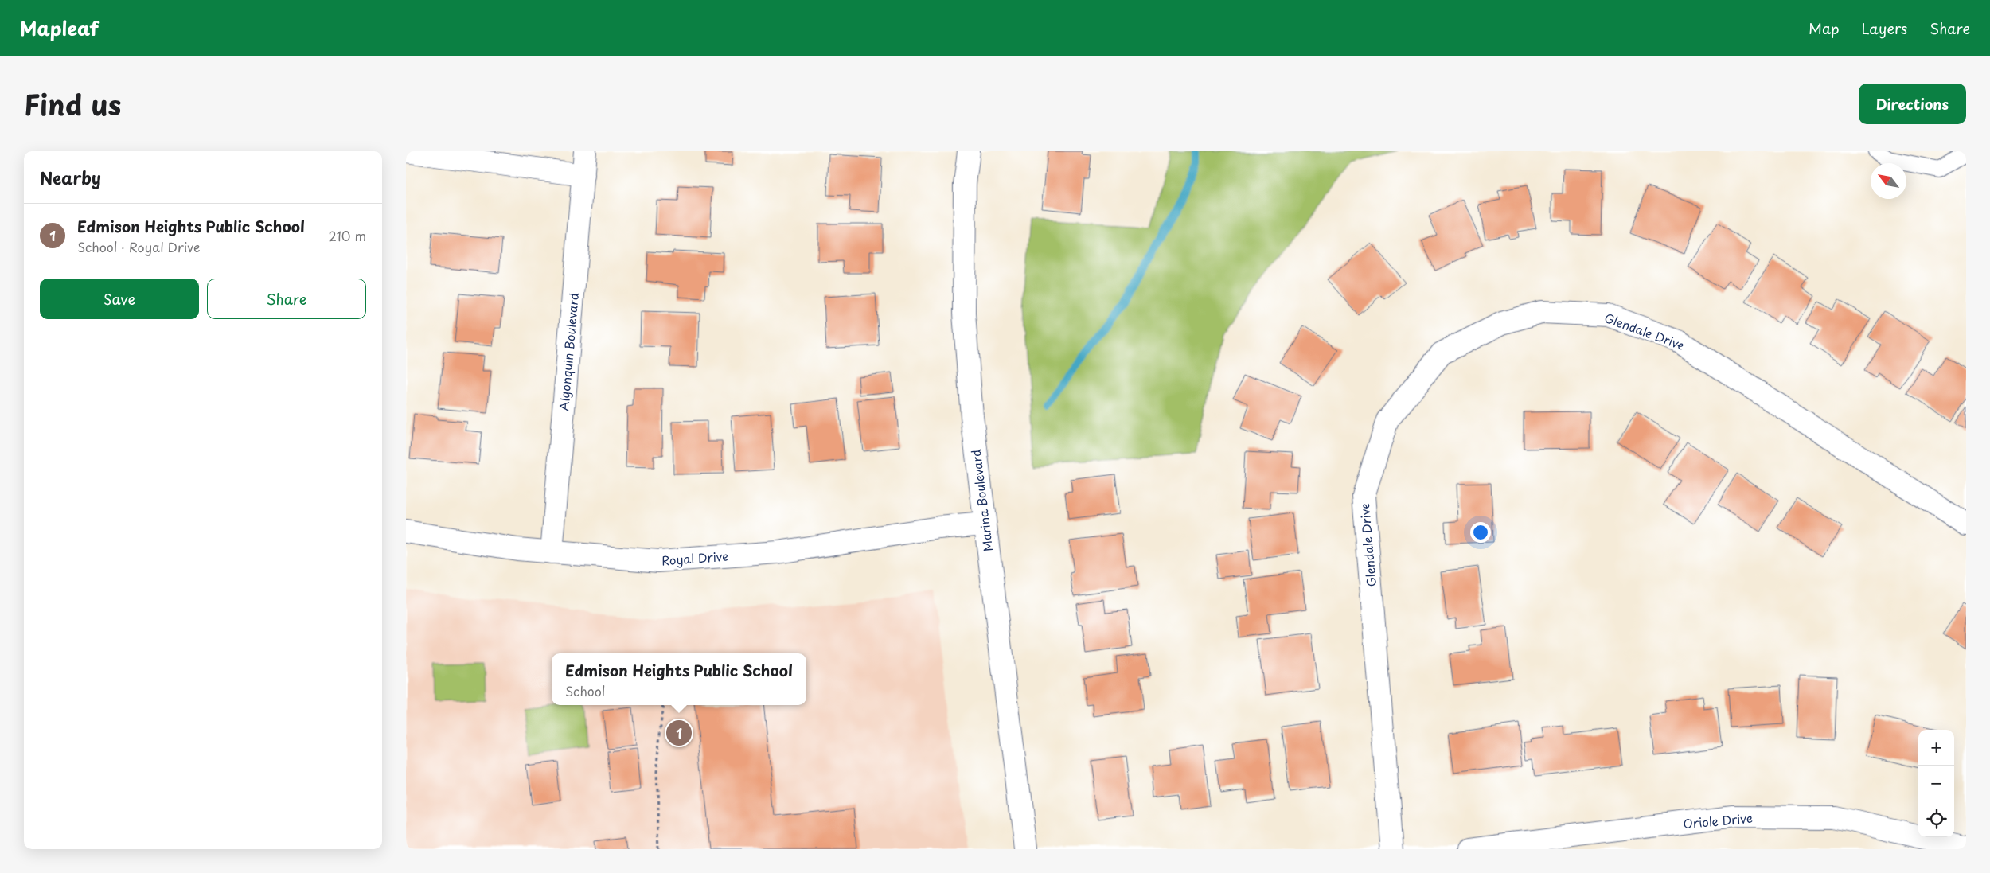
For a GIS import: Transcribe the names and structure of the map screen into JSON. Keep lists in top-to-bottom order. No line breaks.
{"streets":{"street":["Glendale Drive","Algonquin Boulevard","Marina Boulevard","Royal Drive","Oriole Drive"]},"crossings":[["Algonquin Boulevard","Royal Drive"],["Marina Boulevard","Royal Drive"]],"north":"top left","page":{"header":"Mapleaf","nav":["Map","Layers","Share"],"title":"Find us","buttons":["Directions",["Save","Share"]],"heading":"Nearby","list":[{"mark":"1","name":"Edmison Heights Public School","note":"School · Royal Drive","value":"210 m"}],"popup":["Edmison Heights Public School","School"],"pins":"1","map_buttons":["+","−"]}}
